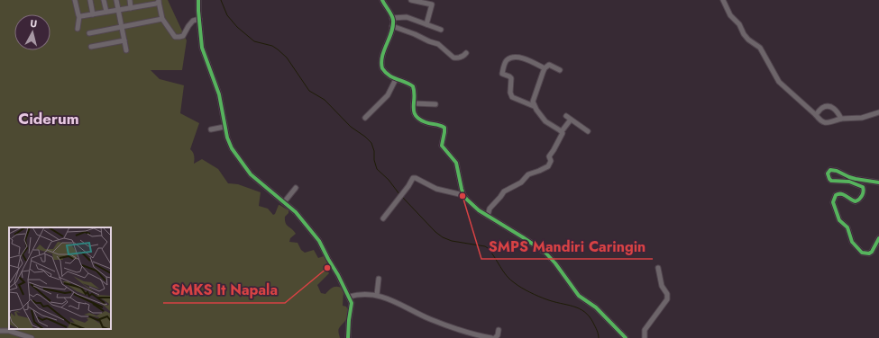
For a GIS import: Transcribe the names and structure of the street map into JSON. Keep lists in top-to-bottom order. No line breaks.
{"districts":["Ciderum"],"places":["SMPS Mandiri Caringin","SMKS It Napala"],"north":"top"}
